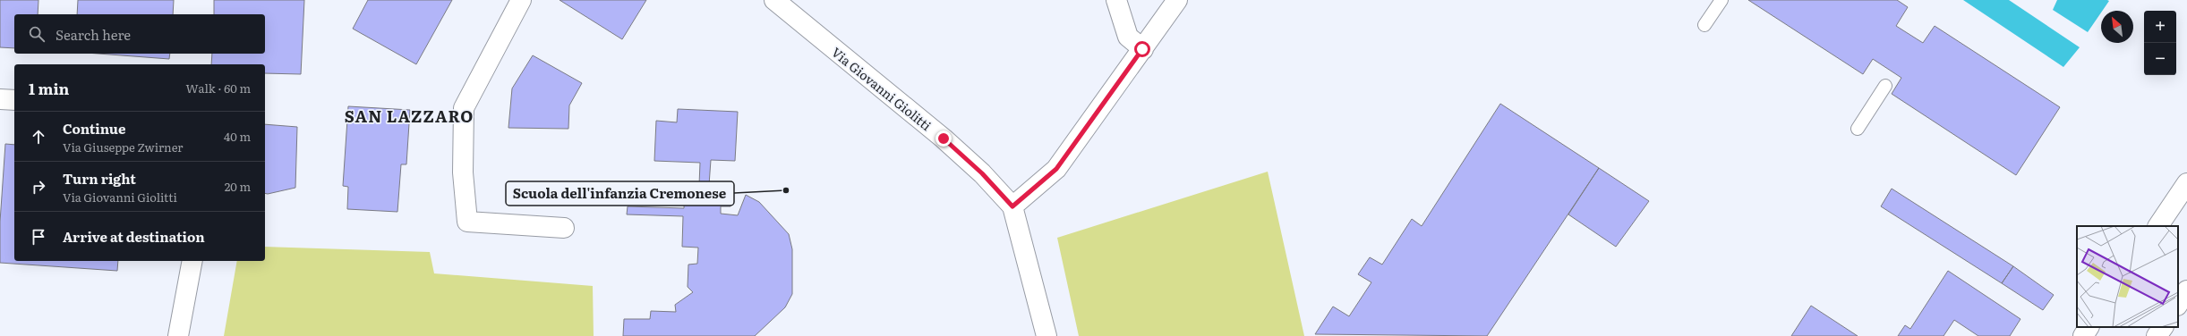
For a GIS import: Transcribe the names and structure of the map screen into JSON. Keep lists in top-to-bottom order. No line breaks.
{"streets":{"street":["Via Giovanni Giolitti"]},"districts":["SAN LAZZARO"],"places":["Scuola dell'infanzia Cremonese"],"north":"top left","page":{"map_buttons":["+","−"],"search":"Search here","heading":["1 min","Walk · 60 m"],"list":[["Continue","Via Giuseppe Zwirner","40 m"],["Turn right","Via Giovanni Giolitti","20 m"],"Arrive at destination"]}}
